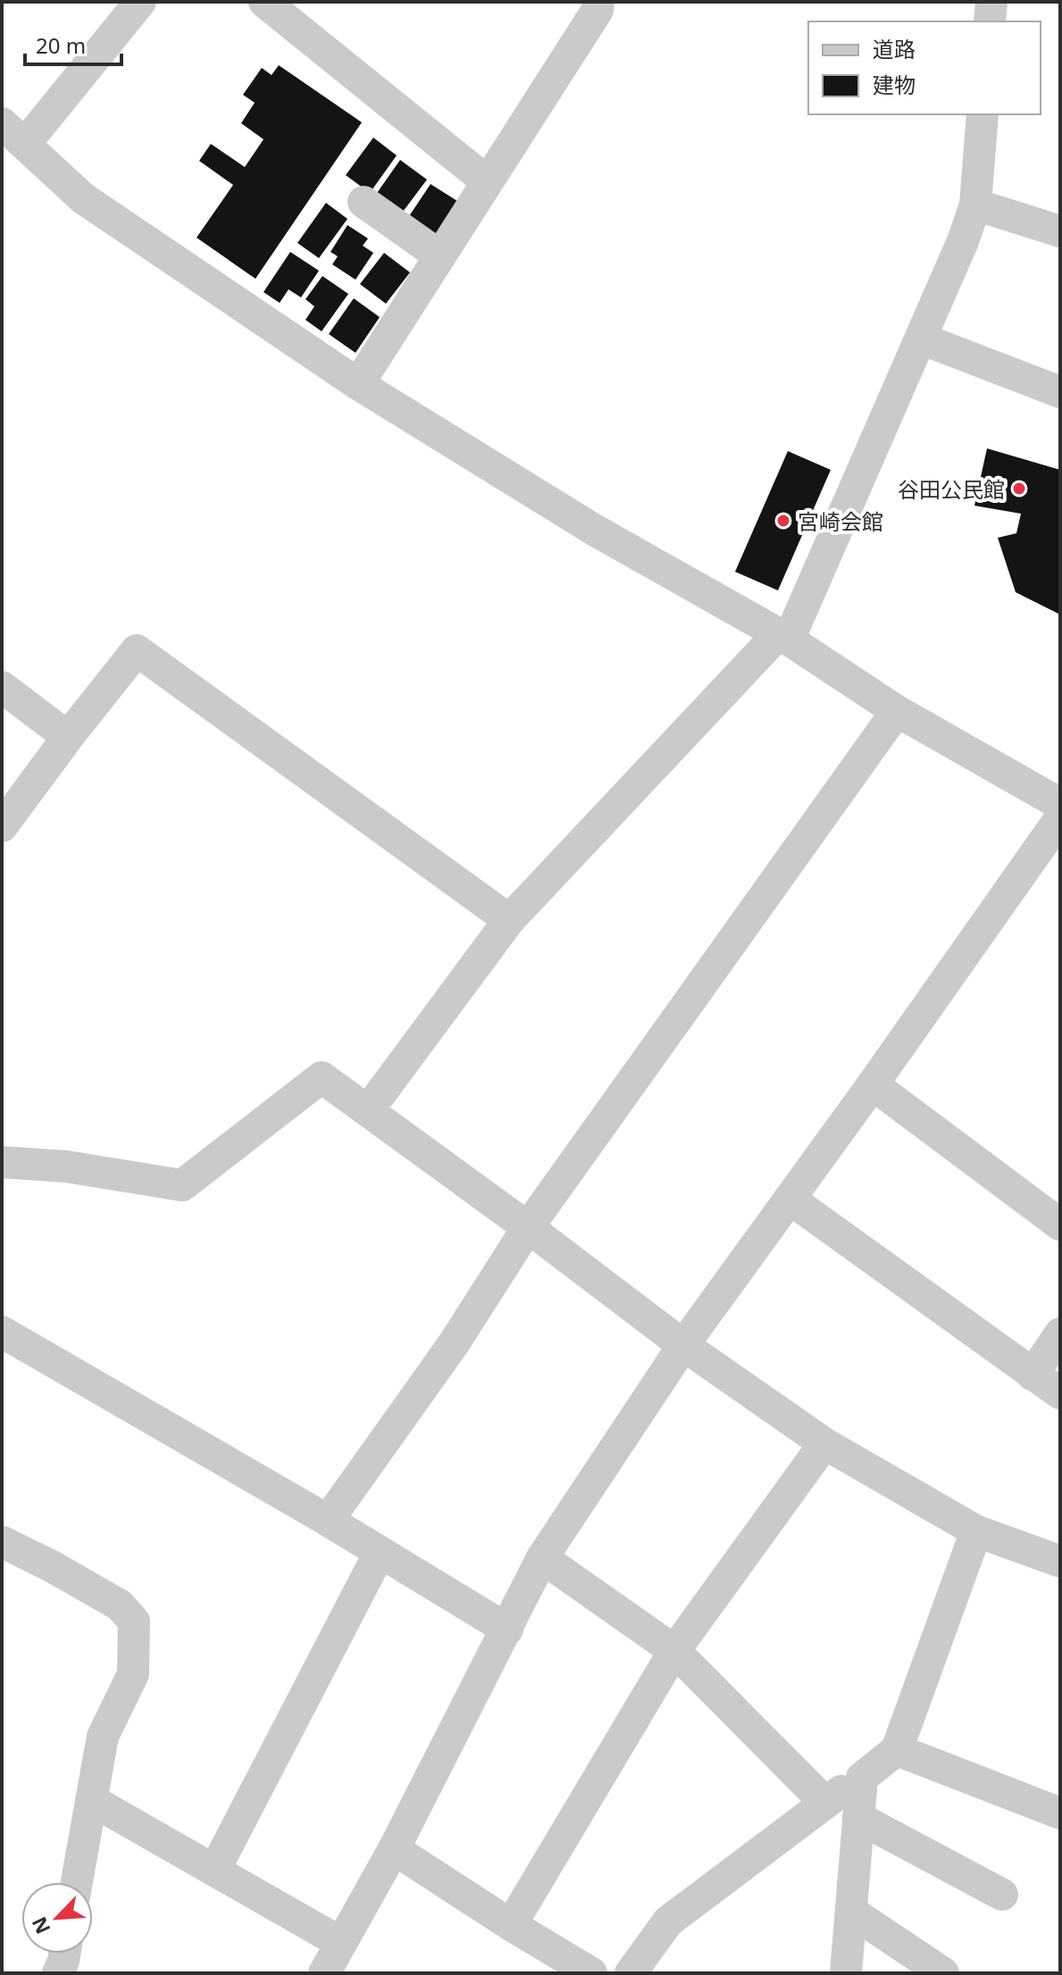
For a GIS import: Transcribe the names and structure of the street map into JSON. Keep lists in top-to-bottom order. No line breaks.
{"places":["谷田公民館","宮崎会館"],"legend":["道路","建物"],"scale_bar":"20 m","north":"bottom left"}
